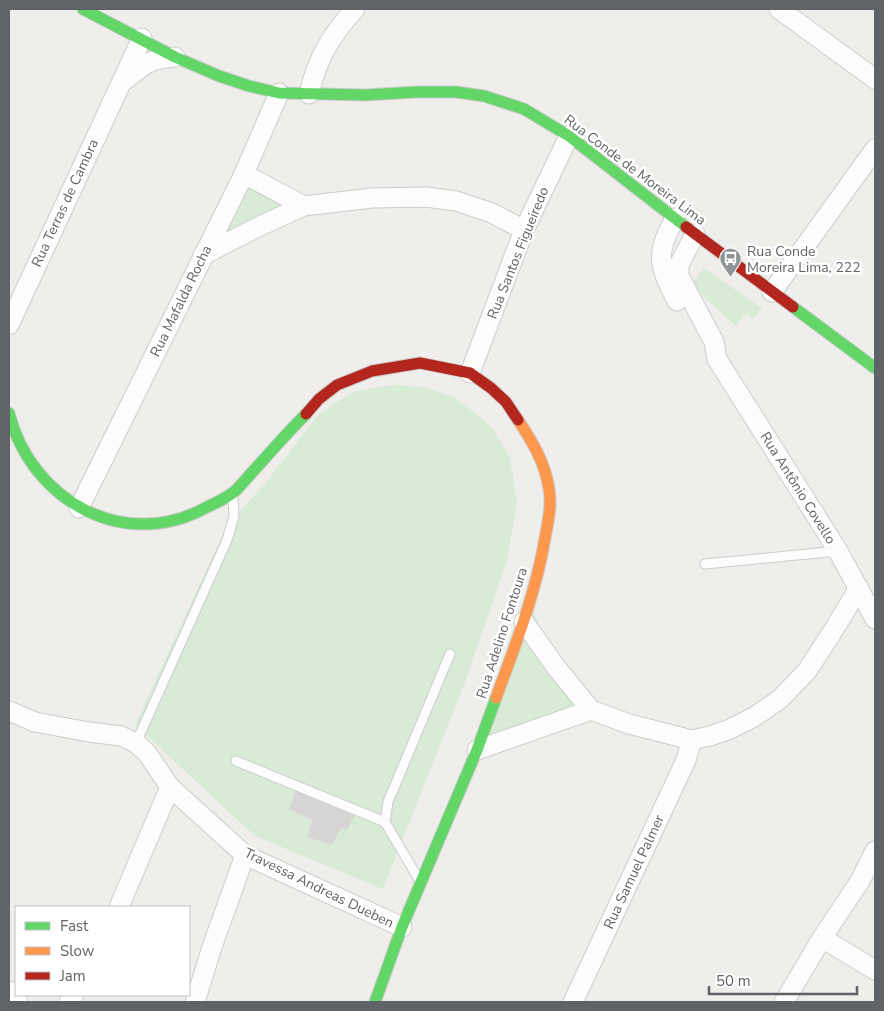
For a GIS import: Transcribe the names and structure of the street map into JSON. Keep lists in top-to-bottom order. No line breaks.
{"streets":{"street":["Rua Conde de Moreira Lima","Rua Terras de Cambra","Rua Santos Figueiredo","Rua Mafalda Rocha","Rua Antônio Covello","Rua Adelino Fontoura","Rua Samuel Palmer","Travessa Andreas Dueben"]},"crossings":[["Rua Conde de Moreira Lima","Rua Terras de Cambra"],["Rua Conde de Moreira Lima","Rua Santos Figueiredo"],["Rua Conde de Moreira Lima","Rua Mafalda Rocha"],["Rua Conde de Moreira Lima","Rua Antônio Covello"],["Rua Santos Figueiredo","Rua Adelino Fontoura"],["Rua Mafalda Rocha","Rua Adelino Fontoura"],["Rua Adelino Fontoura","Travessa Andreas Dueben"]],"places":{"bus stop":["Rua Conde Moreira Lima, 222"]},"legend":["Fast","Slow","Jam"],"scale_bar":"50 m"}
